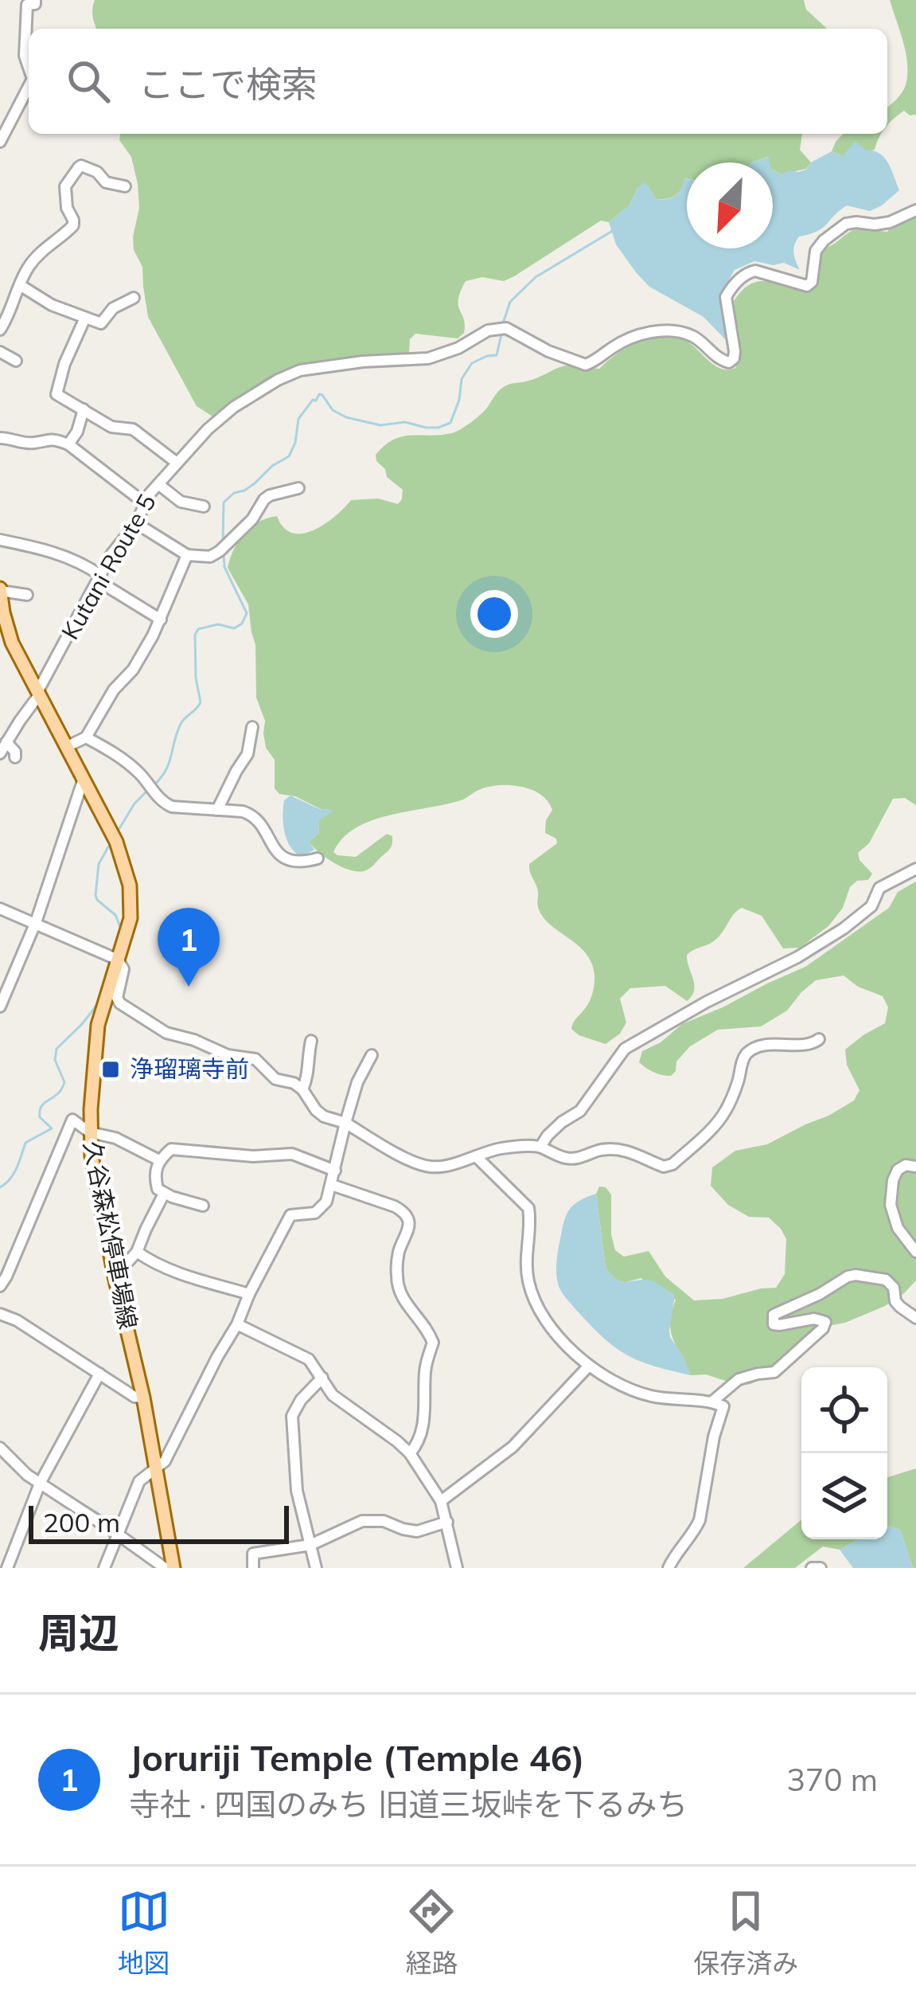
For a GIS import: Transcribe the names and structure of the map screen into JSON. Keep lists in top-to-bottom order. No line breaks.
{"streets":{"main road":["久谷森松停車場線"],"street":["Kutani Route 5"]},"crossings":[["Kutani Route 5","久谷森松停車場線"]],"places":{"transit":["浄瑠璃寺前"]},"scale_bar":"200 m","north":"bottom left","page":{"search":"ここで検索","pins":"1","scale":"200 m","heading":"周辺","list":[{"mark":"1","name":"Joruriji Temple (Temple 46)","note":"寺社 · 四国のみち 旧道三坂峠を下るみち","value":"370 m"}],"nav":["地図","経路","保存済み"]}}
